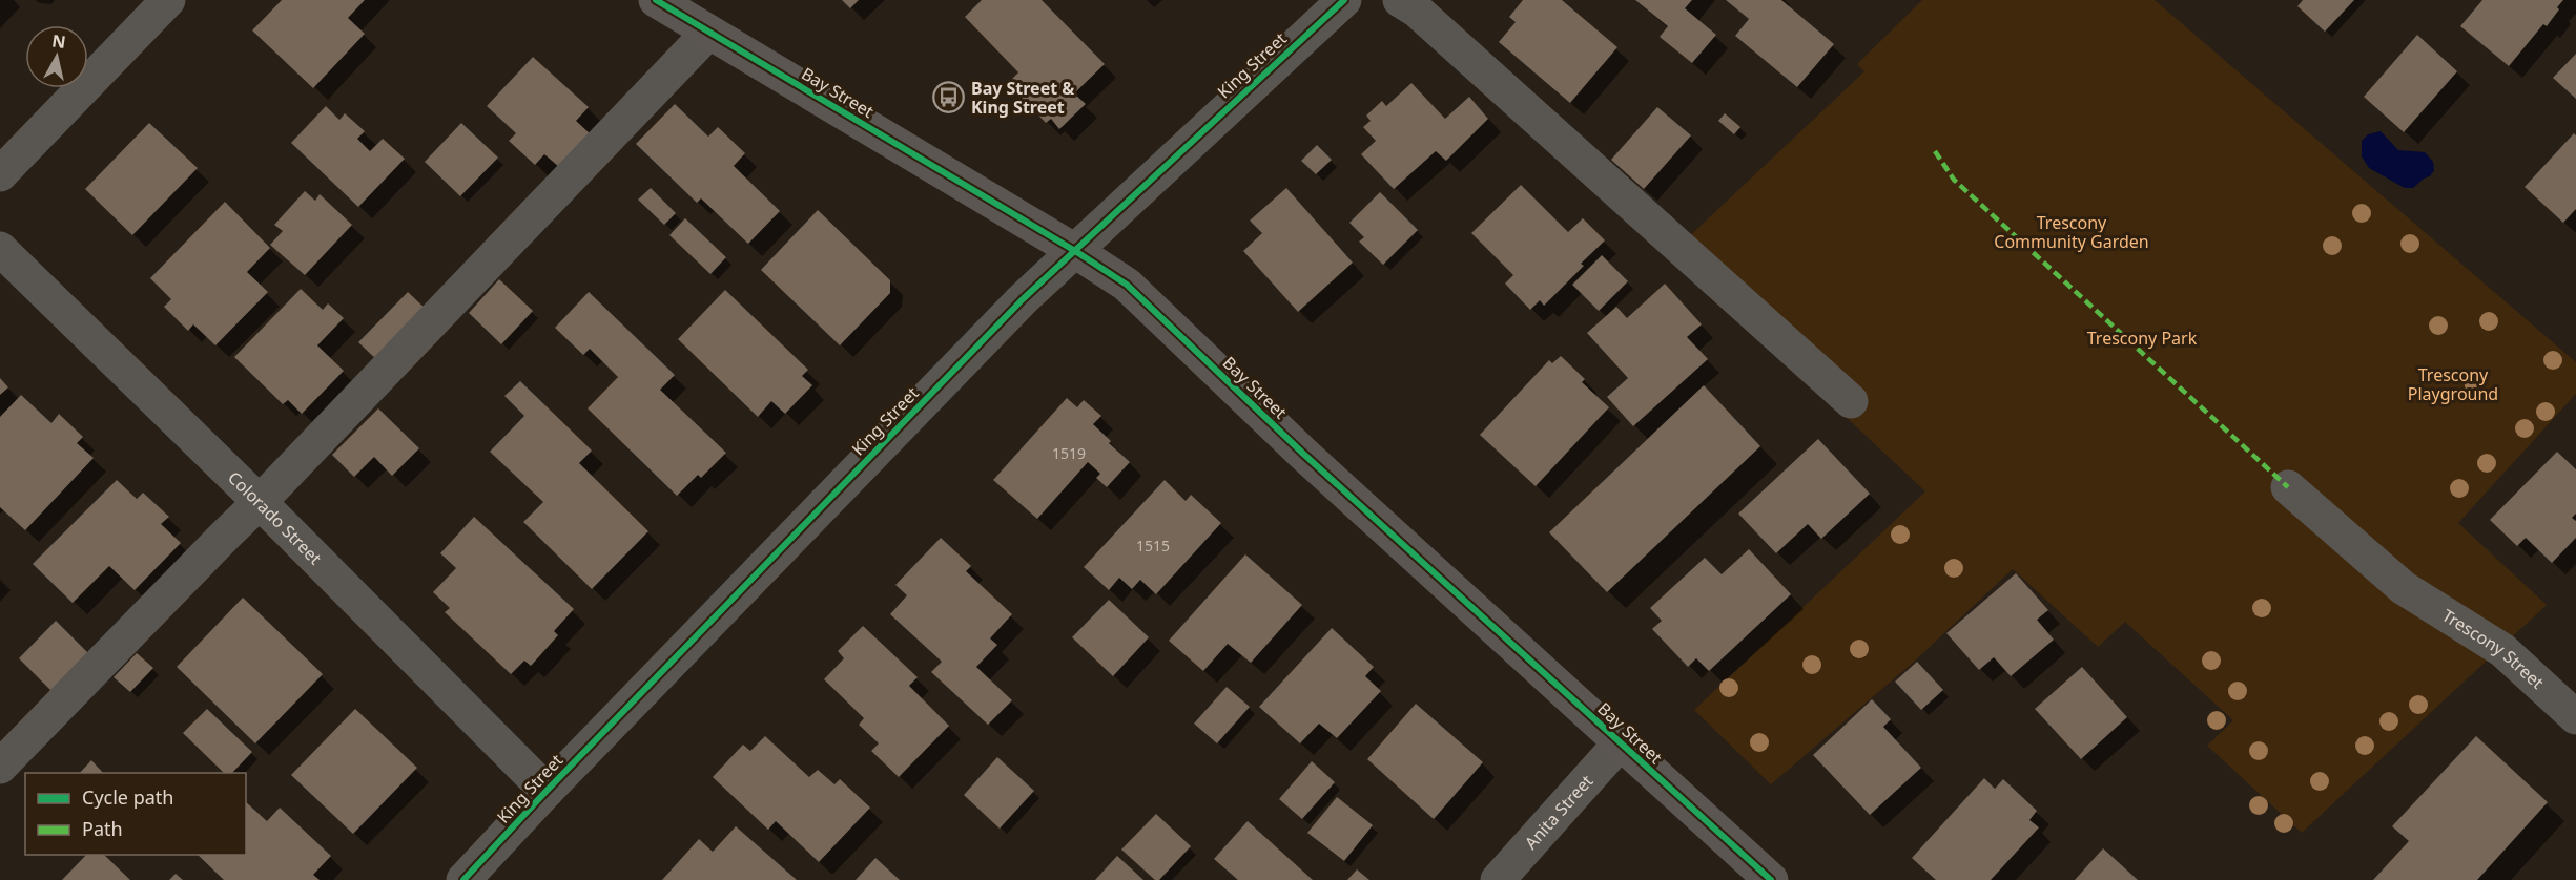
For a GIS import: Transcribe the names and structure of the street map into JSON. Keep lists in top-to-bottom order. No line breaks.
{"streets":{"main road":["Bay Street"],"street":["King Street","Colorado Street","Trescony Street","Anita Street"]},"crossings":[["King Street","Bay Street"],["King Street","Colorado Street"],["Bay Street","Anita Street"]],"parks":["Trescony Community Garden","Trescony Park","Trescony Playground"],"places":{"bus stop":["Bay Street & King Street"]},"house_numbers":["1519","1515"],"legend":["Cycle path","Path"],"north":"top"}
